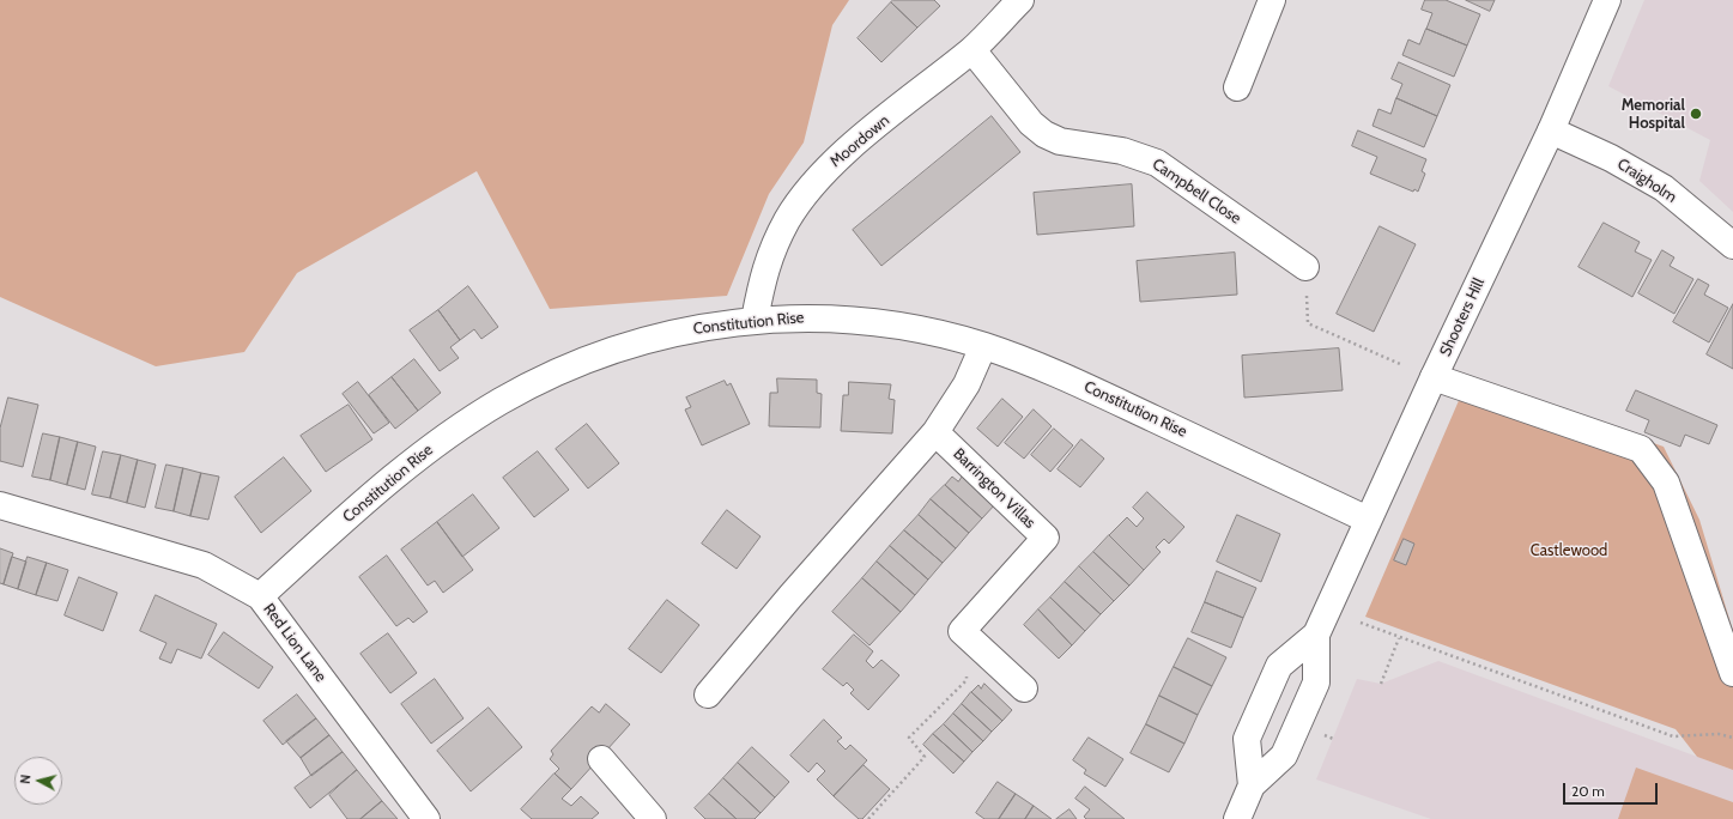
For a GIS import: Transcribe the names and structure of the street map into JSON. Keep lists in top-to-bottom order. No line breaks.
{"streets":{"street":["Moordown","Craigholm","Campbell Close","Shooters Hill","Constitution Rise","Barrington Villas","Red Lion Lane"]},"crossings":[["Moordown","Campbell Close"],["Moordown","Constitution Rise"],["Craigholm","Shooters Hill"],["Shooters Hill","Constitution Rise"],["Constitution Rise","Red Lion Lane"]],"parks":["Castlewood"],"places":["Memorial Hospital"],"scale_bar":"20 m","north":"left"}
